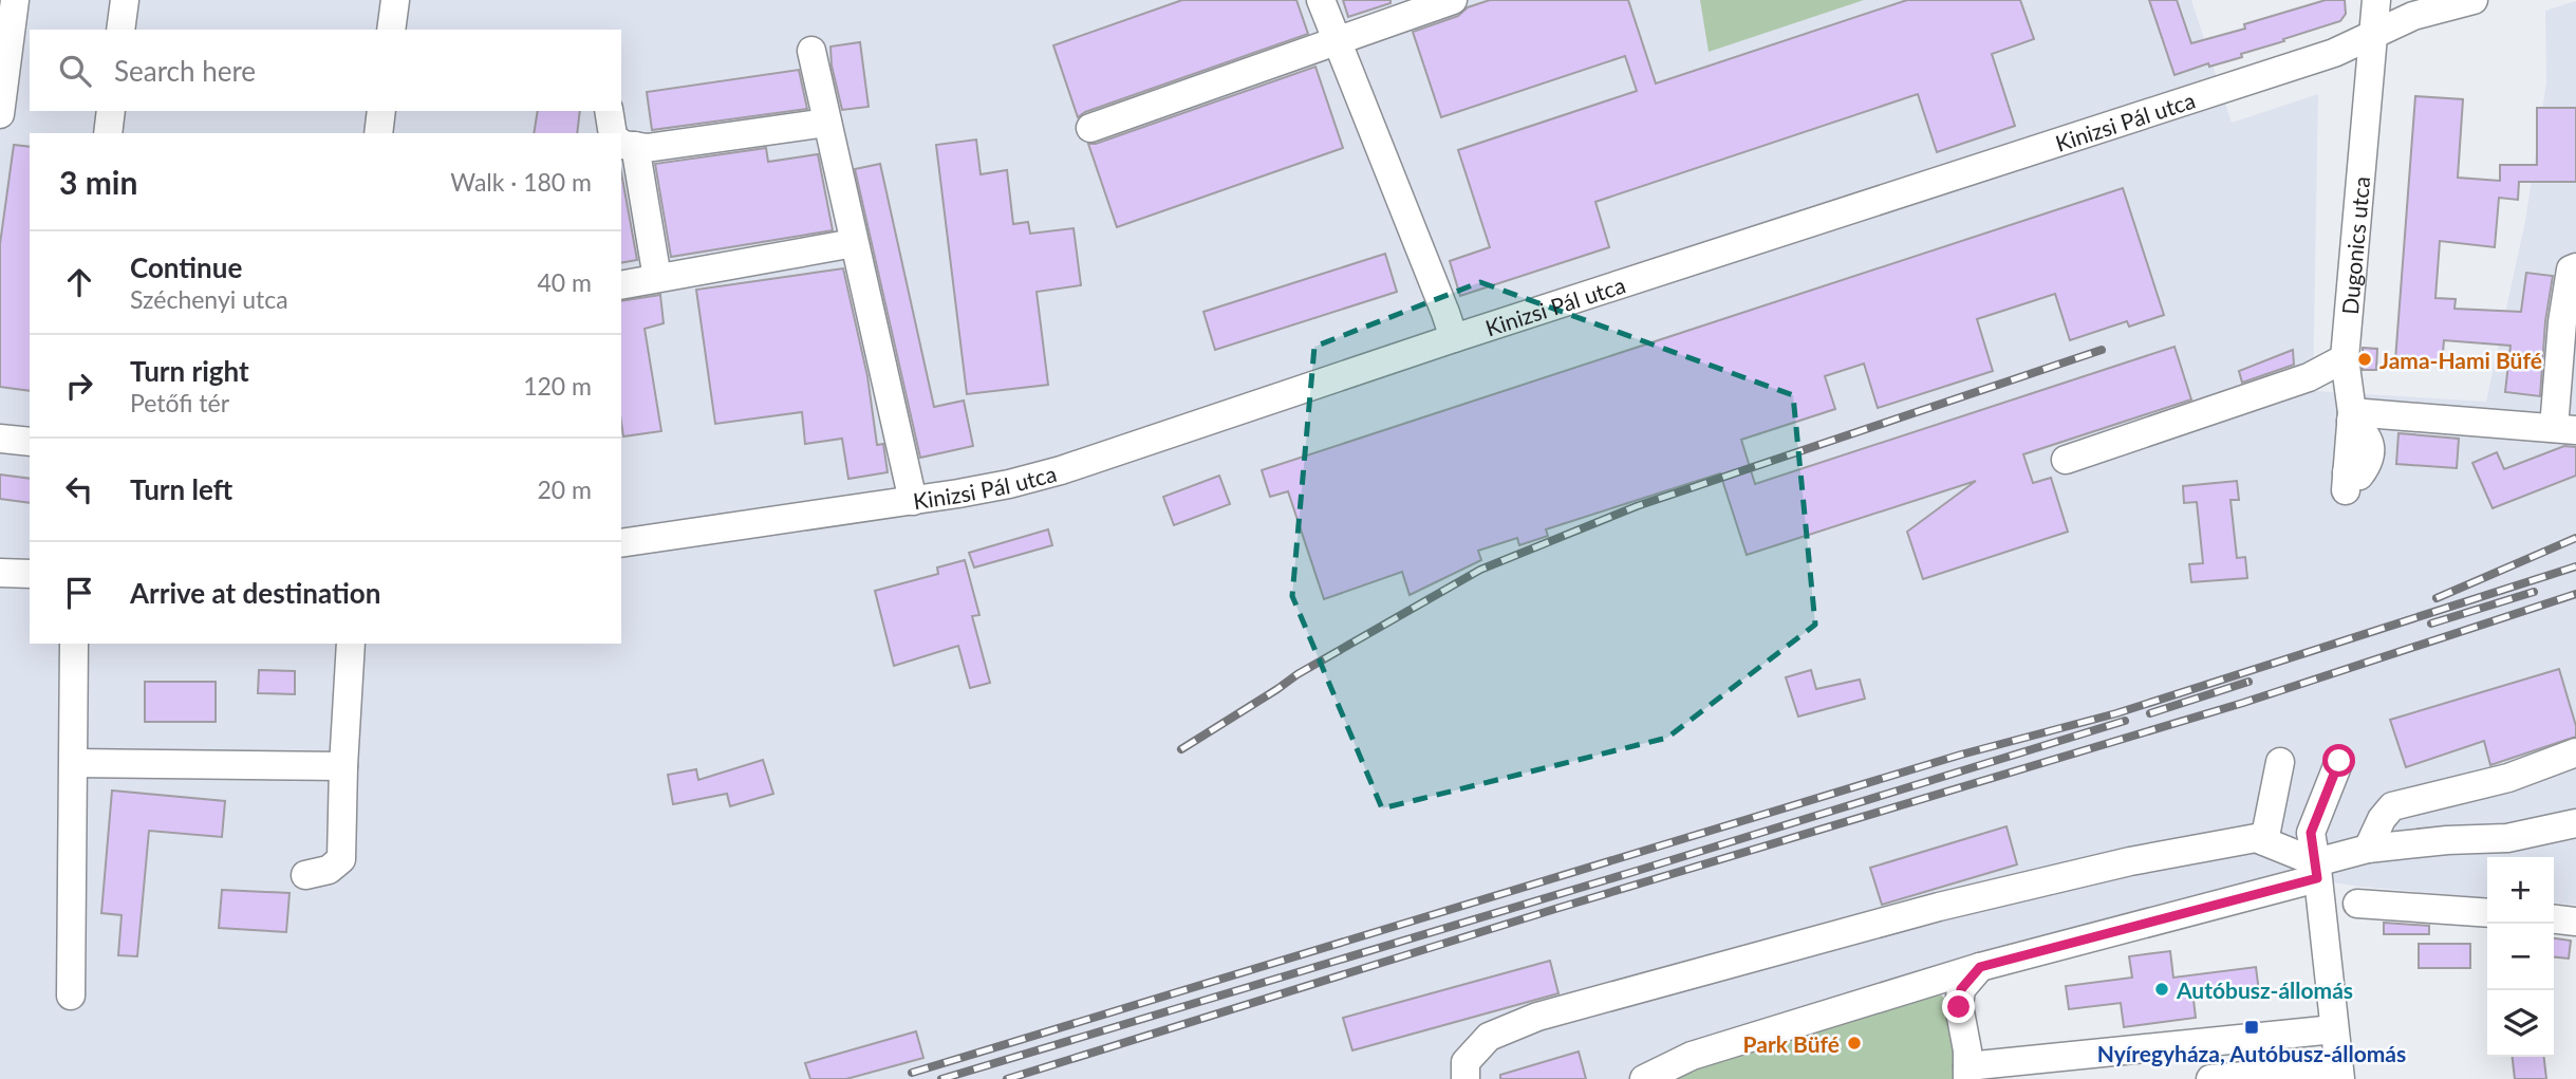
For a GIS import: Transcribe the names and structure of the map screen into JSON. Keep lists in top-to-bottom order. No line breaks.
{"streets":{"street":["Kinizsi Pál utca","Dugonics utca"]},"crossings":[["Kinizsi Pál utca","Dugonics utca"]],"places":{"other":["Jama-Hami Büfé","Autóbusz-állomás","Park Büfé"],"transit":["Nyíregyháza, Autóbusz-állomás"]},"page":{"search":"Search here","heading":["3 min","Walk · 180 m"],"list":[["Continue","Széchenyi utca","40 m"],["Turn right","Petőfi tér","120 m"],["Turn left","20 m"],"Arrive at destination"],"map_buttons":["+","−"]}}
